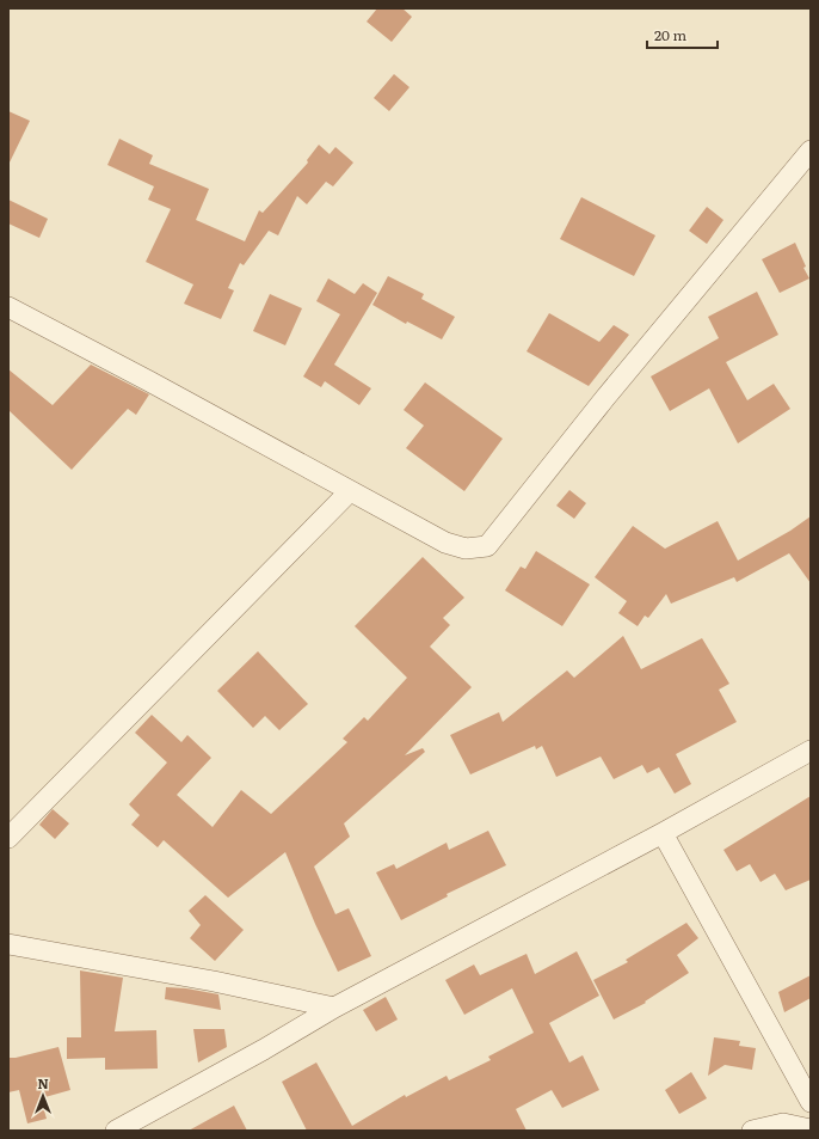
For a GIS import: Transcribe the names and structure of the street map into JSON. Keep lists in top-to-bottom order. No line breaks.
{"scale_bar":"20 m","north":"top"}
